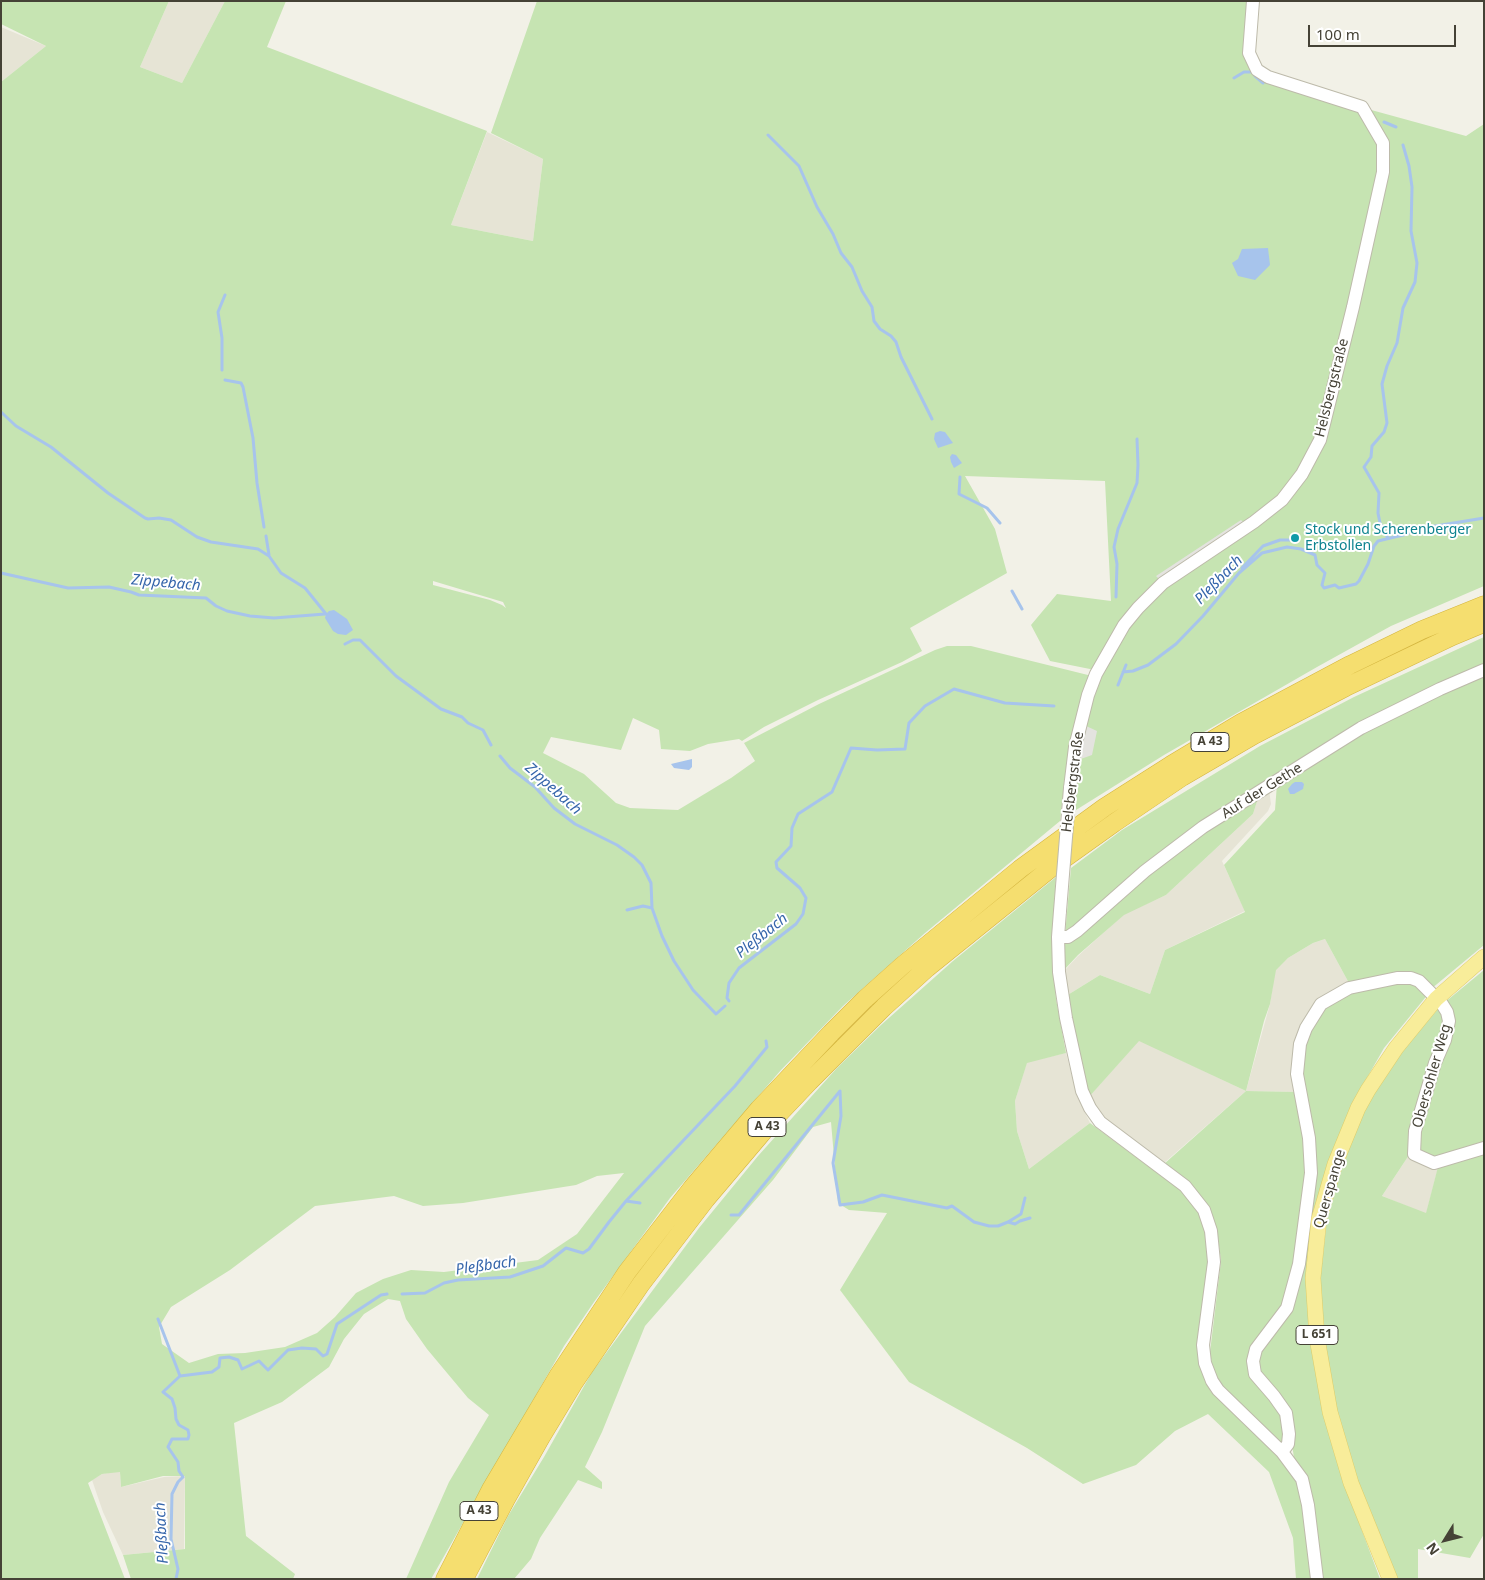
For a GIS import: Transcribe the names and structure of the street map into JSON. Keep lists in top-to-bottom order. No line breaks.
{"streets":{"highway":["A 43"],"main road":["Querspange","L 651"],"street":["Helsbergstraße","Auf der Gethe","Obersohler Weg"]},"crossings":[["Helsbergstraße","Auf der Gethe"],["Helsbergstraße","Obersohler Weg"],["Obersohler Weg","Querspange"]],"water":["Pleßbach","Zippebach"],"places":["Stock und Scherenberger Erbstollen"],"scale_bar":"100 m","north":"bottom left"}
